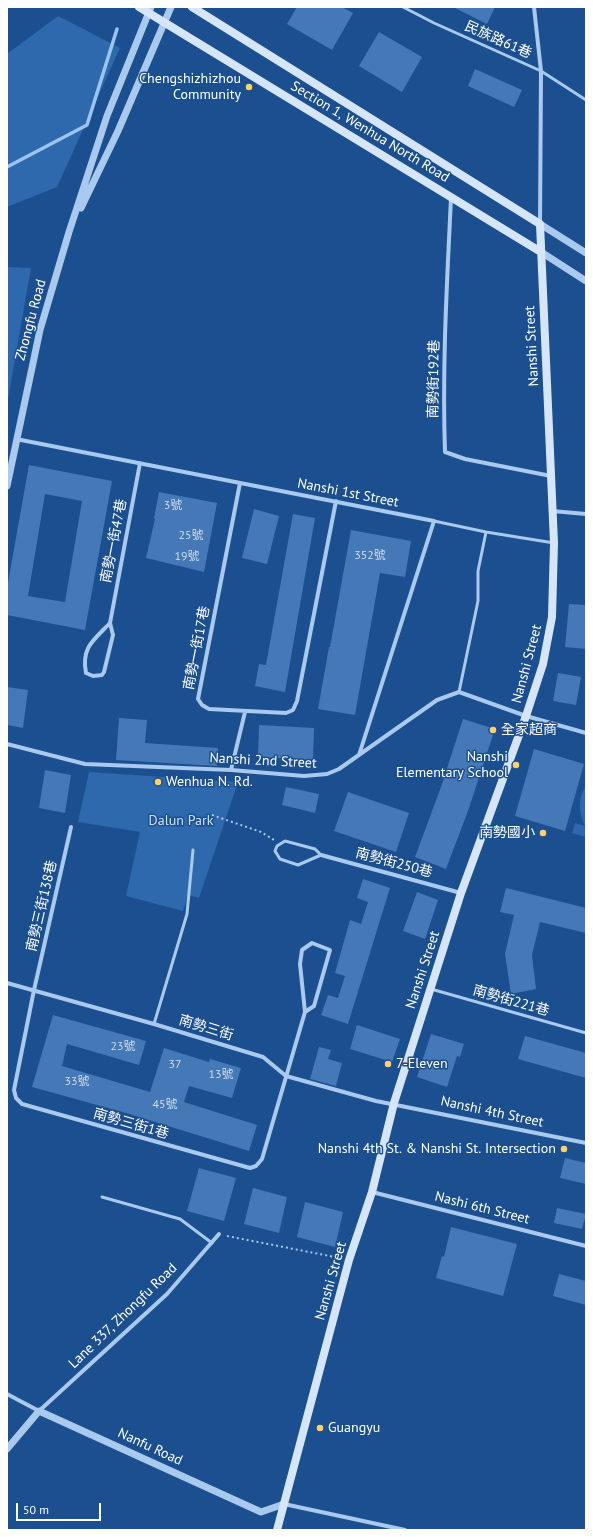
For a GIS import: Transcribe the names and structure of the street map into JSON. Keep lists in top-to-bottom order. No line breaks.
{"streets":{"main road":["Section 1, Wenhua North Road","Nanshi Street"],"street":["Zhongfu Road","南勢街192巷","Nanshi 1st Street","南勢一街47巷","南勢一街17巷","Nanshi 2nd Street","南勢街250巷","南勢三街138巷","南勢三街","Nanshi 4th Street","南勢三街1巷","Nashi 6th Street","Lane 337, Zhongfu Road","Nanfu Road"],"lane":["民族路61巷","南勢街221巷"]},"crossings":[["民族路61巷","Nanshi Street"],["Section 1, Wenhua North Road","Zhongfu Road"],["Section 1, Wenhua North Road","Nanshi Street"],["Section 1, Wenhua North Road","南勢街192巷"],["Zhongfu Road","Nanshi 1st Street"],["Nanshi Street","南勢街192巷"],["Nanshi Street","南勢街250巷"],["Nanshi Street","南勢街221巷"],["Nanshi Street","南勢三街"],["Nanshi Street","Nanshi 4th Street"],["Nanshi Street","Nashi 6th Street"],["Nanshi Street","Nanfu Road"],["Nanshi 1st Street","南勢一街47巷"],["Nanshi 1st Street","南勢一街17巷"],["南勢三街138巷","南勢三街"],["南勢三街138巷","南勢三街1巷"],["南勢三街","Nanshi 4th Street"],["南勢三街","南勢三街1巷"],["Lane 337, Zhongfu Road","Nanfu Road"]],"parks":["Dalun Park"],"places":["Chengshizhizhou Community","全家超商","Nanshi Elementary School","Wenhua N. Rd.","南勢國小","7-Eleven","Nanshi 4th St. & Nanshi St. Intersection","Guangyu"],"house_numbers":["3號","25號","352號","19號","23號","37","13號","33號","45號"],"scale_bar":"50 m"}
